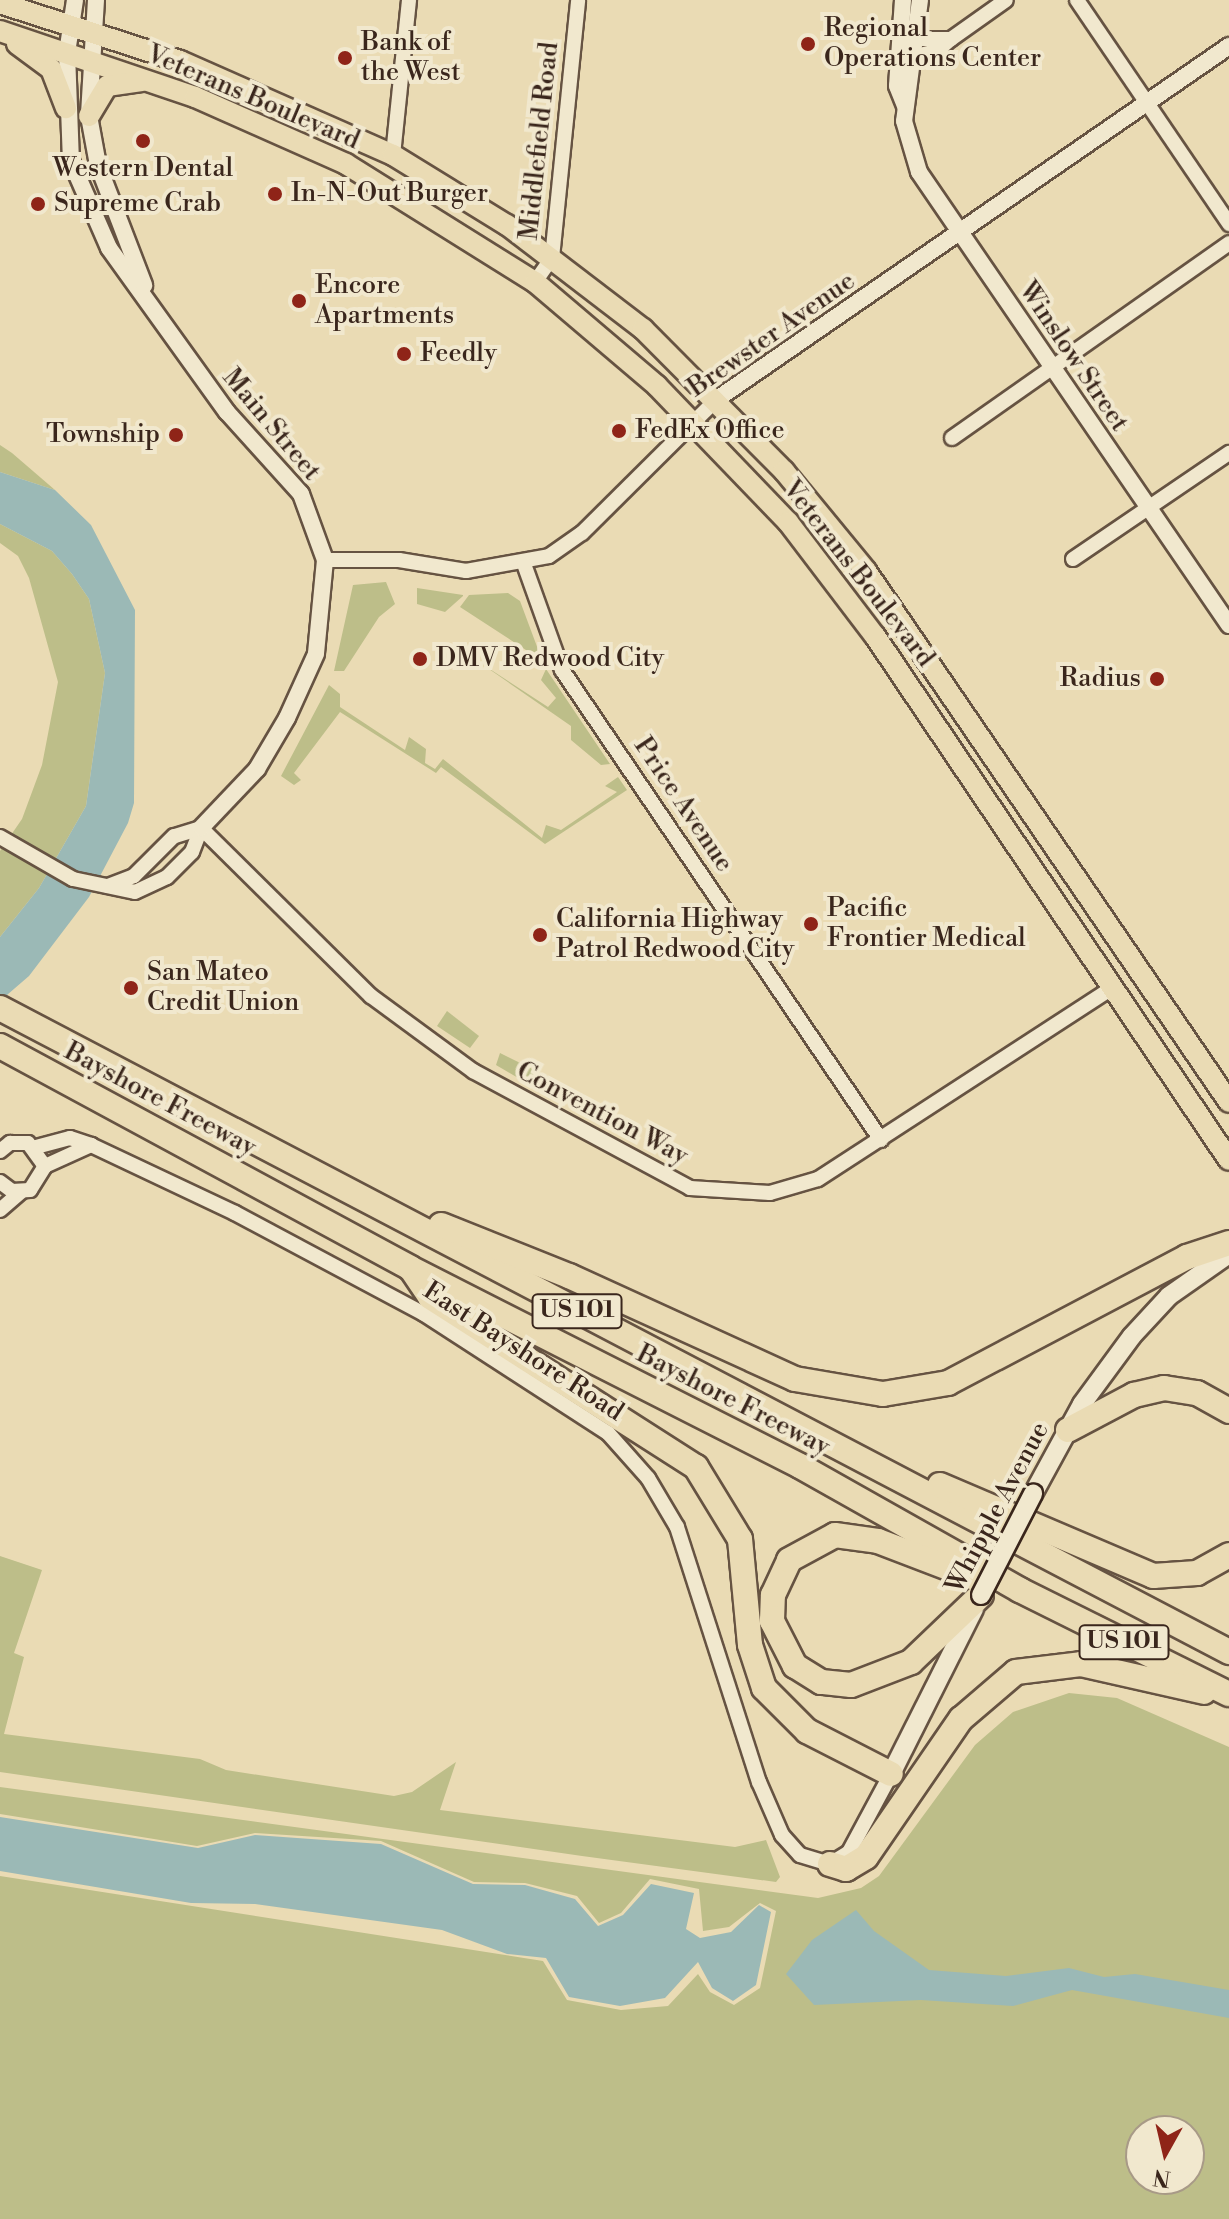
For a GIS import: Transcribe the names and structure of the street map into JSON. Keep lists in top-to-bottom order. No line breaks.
{"streets":{"highway":["Bayshore Freeway","US 101"],"main road":["Veterans Boulevard","Whipple Avenue"],"street":["Middlefield Road","Brewster Avenue","Winslow Street","Main Street","Price Avenue","Convention Way","East Bayshore Road"]},"crossings":[["Veterans Boulevard","Middlefield Road"],["Veterans Boulevard","Brewster Avenue"],["Veterans Boulevard","Main Street"],["Veterans Boulevard","Convention Way"],["Brewster Avenue","Winslow Street"],["Brewster Avenue","Main Street"],["Brewster Avenue","Price Avenue"],["Main Street","Convention Way"],["Price Avenue","Convention Way"],["East Bayshore Road","Whipple Avenue"]],"places":["Regional Operations Center","Bank of the West","Western Dental","In-N-Out Burger","Supreme Crab","Encore Apartments","Feedly","FedEx Office","Township","DMV Redwood City","Radius","Pacific Frontier Medical","California Highway Patrol Redwood City","San Mateo Credit Union"],"north":"bottom"}
